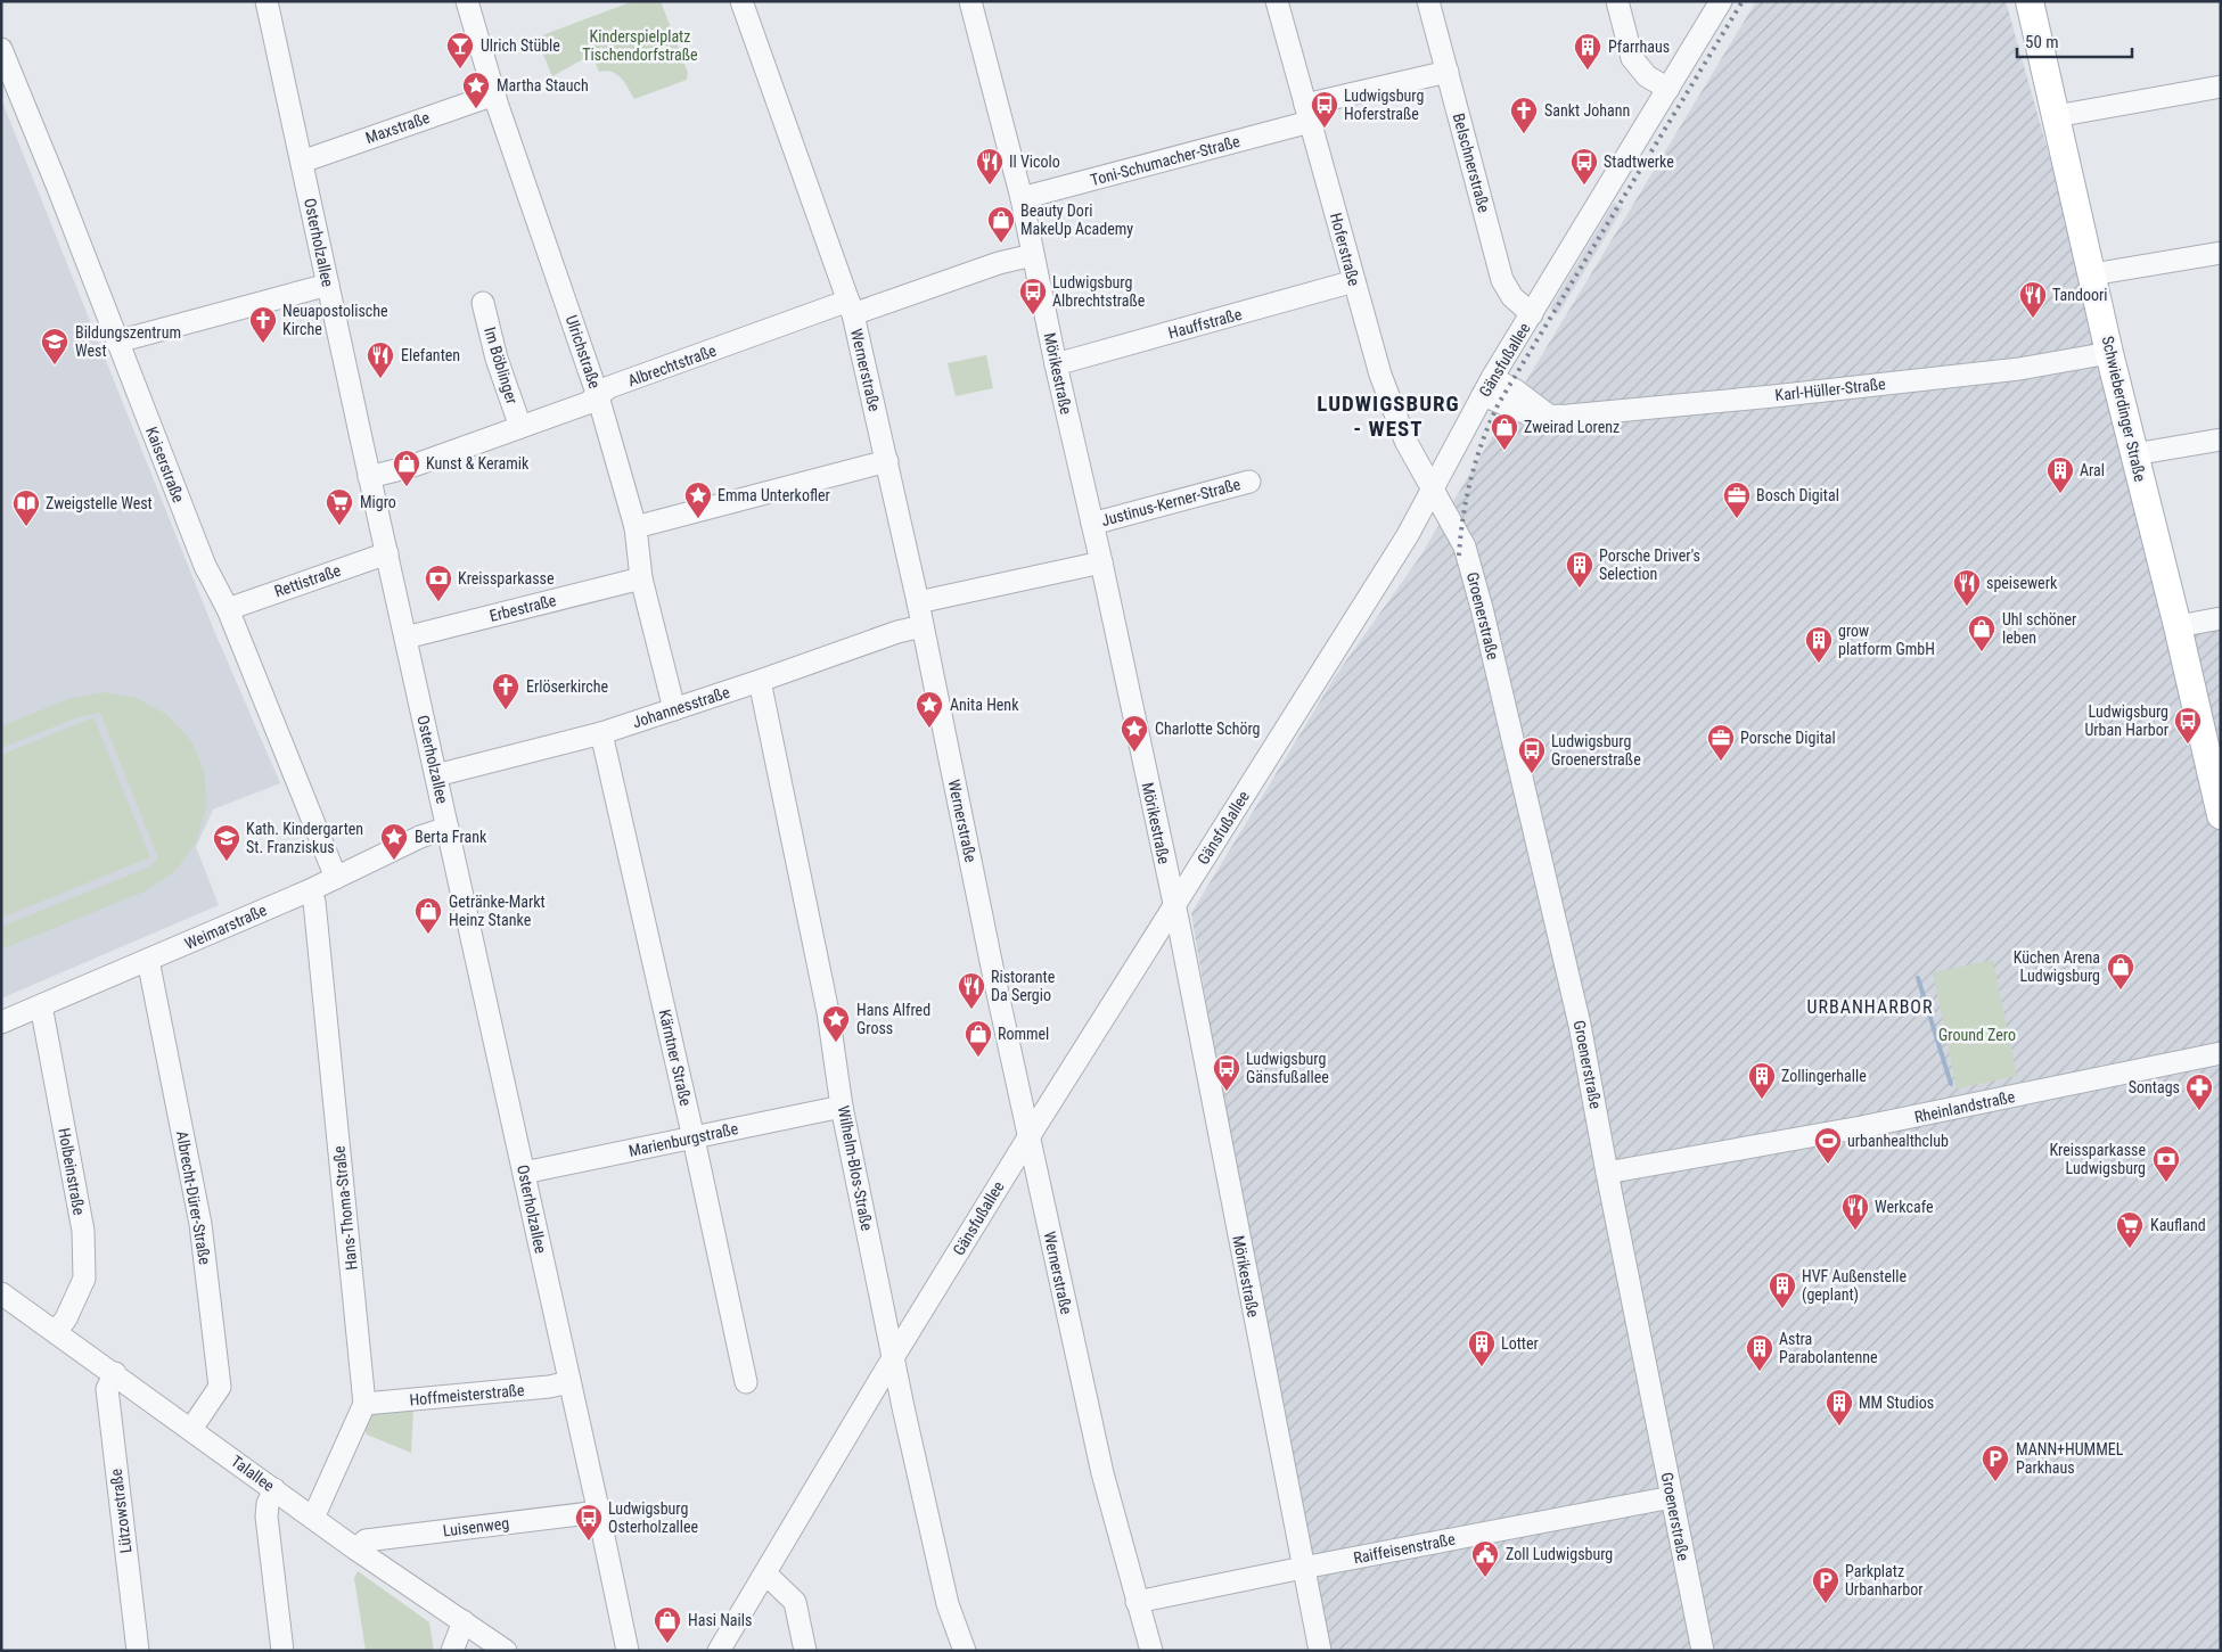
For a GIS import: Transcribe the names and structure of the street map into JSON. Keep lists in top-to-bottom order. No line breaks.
{"streets":{"main road":["Schwieberdinger Straße"],"street":["Maxstraße","Toni-Schumacher-Straße","Belschnerstraße","Osterholzallee","Hoferstraße","Hauffstraße","Ulrichstraße","Gänsfußallee","Im Böblinger","Albrechtstraße","Wernerstraße","Mörikestraße","Karl-Hüller-Straße","Kaiserstraße","Justinus-Kerner-Straße","Rettistraße","Erbestraße","Groenerstraße","Johannesstraße","Weimarstraße","Kärntner Straße","Rheinlandstraße","Marienburgstraße","Wilhelm-Blos-Straße","Holbeinstraße","Albrecht-Dürer-Straße","Hans-Thoma-Straße","Hoffmeisterstraße","Talallee","Lützowstraße","Luisenweg","Raiffeisenstraße"]},"crossings":[["Maxstraße","Osterholzallee"],["Maxstraße","Ulrichstraße"],["Toni-Schumacher-Straße","Belschnerstraße"],["Toni-Schumacher-Straße","Hoferstraße"],["Toni-Schumacher-Straße","Mörikestraße"],["Belschnerstraße","Gänsfußallee"],["Osterholzallee","Albrechtstraße"],["Osterholzallee","Rettistraße"],["Osterholzallee","Erbestraße"],["Osterholzallee","Johannesstraße"],["Osterholzallee","Weimarstraße"],["Osterholzallee","Marienburgstraße"],["Osterholzallee","Hoffmeisterstraße"],["Osterholzallee","Luisenweg"],["Hoferstraße","Hauffstraße"],["Hoferstraße","Gänsfußallee"],["Hoferstraße","Groenerstraße"],["Hauffstraße","Mörikestraße"],["Ulrichstraße","Albrechtstraße"],["Ulrichstraße","Erbestraße"],["Ulrichstraße","Johannesstraße"],["Gänsfußallee","Wernerstraße"],["Gänsfußallee","Mörikestraße"],["Gänsfußallee","Karl-Hüller-Straße"],["Gänsfußallee","Groenerstraße"],["Gänsfußallee","Wilhelm-Blos-Straße"],["Im Böblinger","Albrechtstraße"],["Albrechtstraße","Wernerstraße"],["Albrechtstraße","Mörikestraße"],["Wernerstraße","Johannesstraße"],["Wernerstraße","Raiffeisenstraße"],["Mörikestraße","Justinus-Kerner-Straße"],["Mörikestraße","Raiffeisenstraße"],["Karl-Hüller-Straße","Schwieberdinger Straße"],["Kaiserstraße","Rettistraße"],["Kaiserstraße","Weimarstraße"],["Groenerstraße","Rheinlandstraße"],["Groenerstraße","Raiffeisenstraße"],["Johannesstraße","Kärntner Straße"],["Johannesstraße","Wilhelm-Blos-Straße"],["Weimarstraße","Holbeinstraße"],["Weimarstraße","Albrecht-Dürer-Straße"],["Weimarstraße","Hans-Thoma-Straße"],["Kärntner Straße","Marienburgstraße"],["Marienburgstraße","Wilhelm-Blos-Straße"],["Holbeinstraße","Talallee"],["Albrecht-Dürer-Straße","Talallee"],["Hans-Thoma-Straße","Hoffmeisterstraße"],["Hans-Thoma-Straße","Talallee"],["Talallee","Lützowstraße"],["Talallee","Luisenweg"]],"districts":["LUDWIGSBURG - WEST","URBANHARBOR"],"parks":["Kinderspielplatz Tischendorfstraße","Ground Zero"],"places":{"bar":["Ulrich Stüble"],"building":["Pfarrhaus","Aral","Porsche Driver's Selection","grow platform GmbH","Zollingerhalle","HVF Außenstelle (geplant)","Lotter","Astra Parabolantenne","MM Studios"],"place":["Martha Stauch","Emma Unterkofler","Anita Henk","Charlotte Schörg","Berta Frank","Hans Alfred Gross"],"bus stop":["Ludwigsburg Hoferstraße","Stadtwerke","Ludwigsburg Albrechtstraße","Ludwigsburg Urban Harbor","Ludwigsburg Groenerstraße","Ludwigsburg Gänsfußallee","Ludwigsburg Osterholzallee"],"church":["Sankt Johann","Neuapostolische Kirche","Erlöserkirche"],"restaurant":["Il Vicolo","Tandoori","Elefanten","speisewerk","Ristorante Da Sergio","Werkcafe"],"shop":["Beauty Dori MakeUp Academy","Zweirad Lorenz","Kunst & Keramik","Uhl schöner leben","Getränke-Markt Heinz Stanke","Küchen Arena Ludwigsburg","Rommel","Hasi Nails"],"school or university":["Bildungszentrum West","Kath. Kindergarten St. Franziskus"],"office":["Bosch Digital","Porsche Digital"],"supermarket":["Migro","Kaufland"],"library":["Zweigstelle West"],"bank":["Kreissparkasse","Kreissparkasse Ludwigsburg"],"pharmacy":["Sontags"],"sports":["urbanhealthclub"],"parking":["MANN+HUMMEL Parkhaus","Parkplatz Urbanharbor"],"public building":["Zoll Ludwigsburg"]},"scale_bar":"50 m"}
